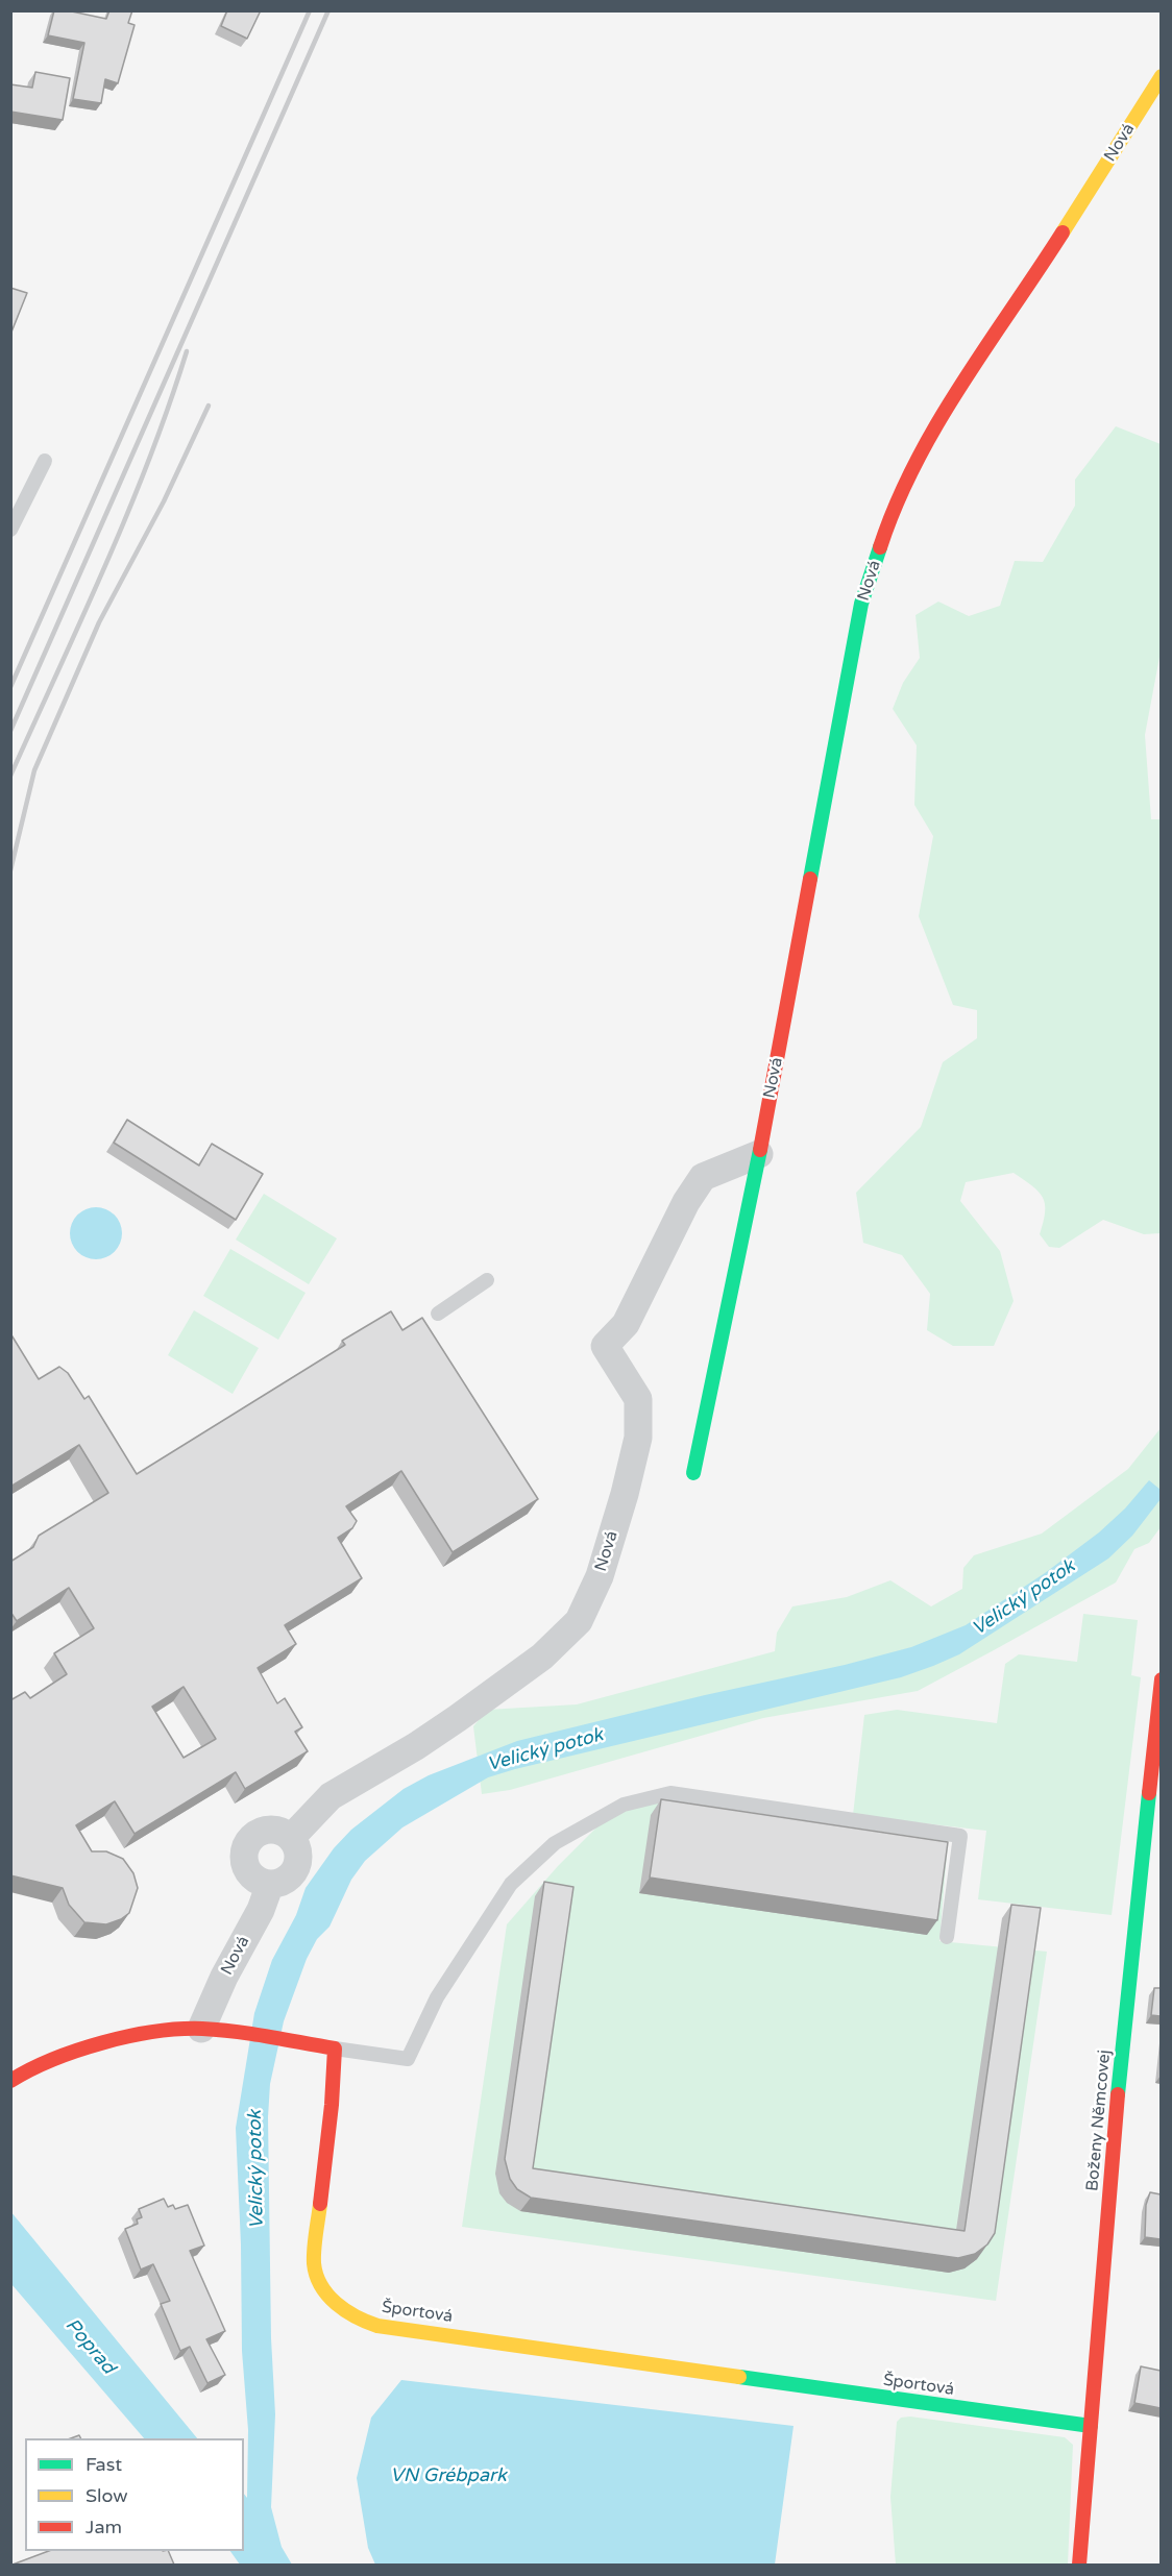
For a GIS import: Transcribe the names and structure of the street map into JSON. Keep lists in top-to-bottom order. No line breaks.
{"streets":{"street":["Nová","Boženy Němcovej","Športová"]},"crossings":[["Boženy Němcovej","Športová"]],"water":["Velický potok","Poprad","VN Grébpark"],"legend":["Fast","Slow","Jam"]}
